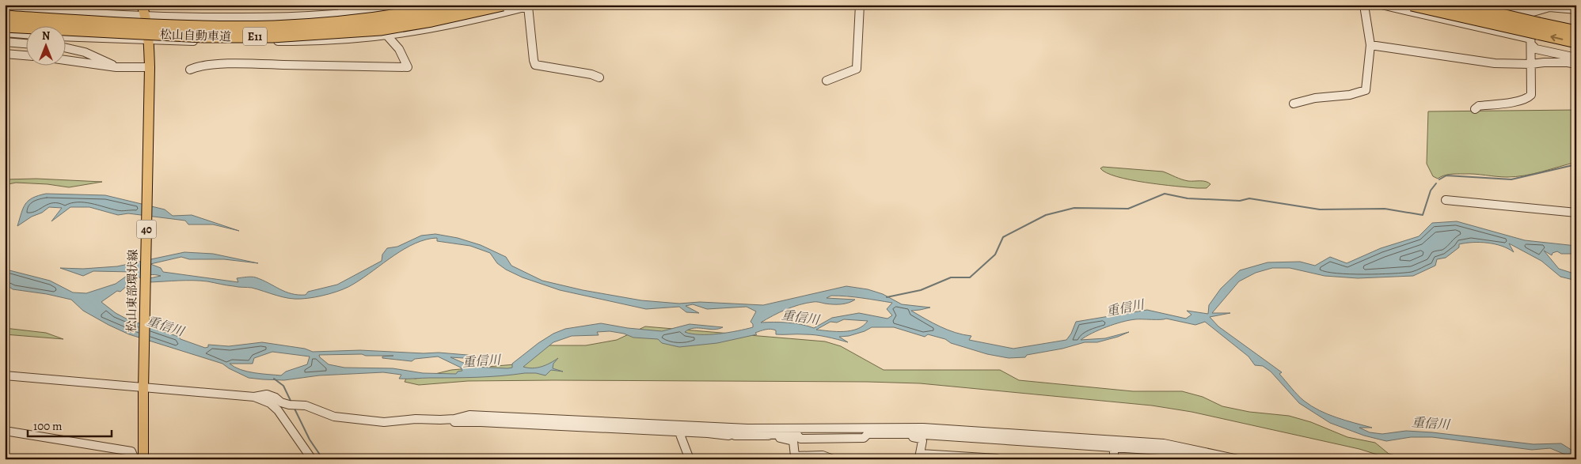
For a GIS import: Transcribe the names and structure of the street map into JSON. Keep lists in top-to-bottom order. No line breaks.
{"streets":{"highway":["松山自動車道","E11"],"main road":["40","松山東部環状線"]},"water":["重信川"],"scale_bar":"100 m","north":"top"}
